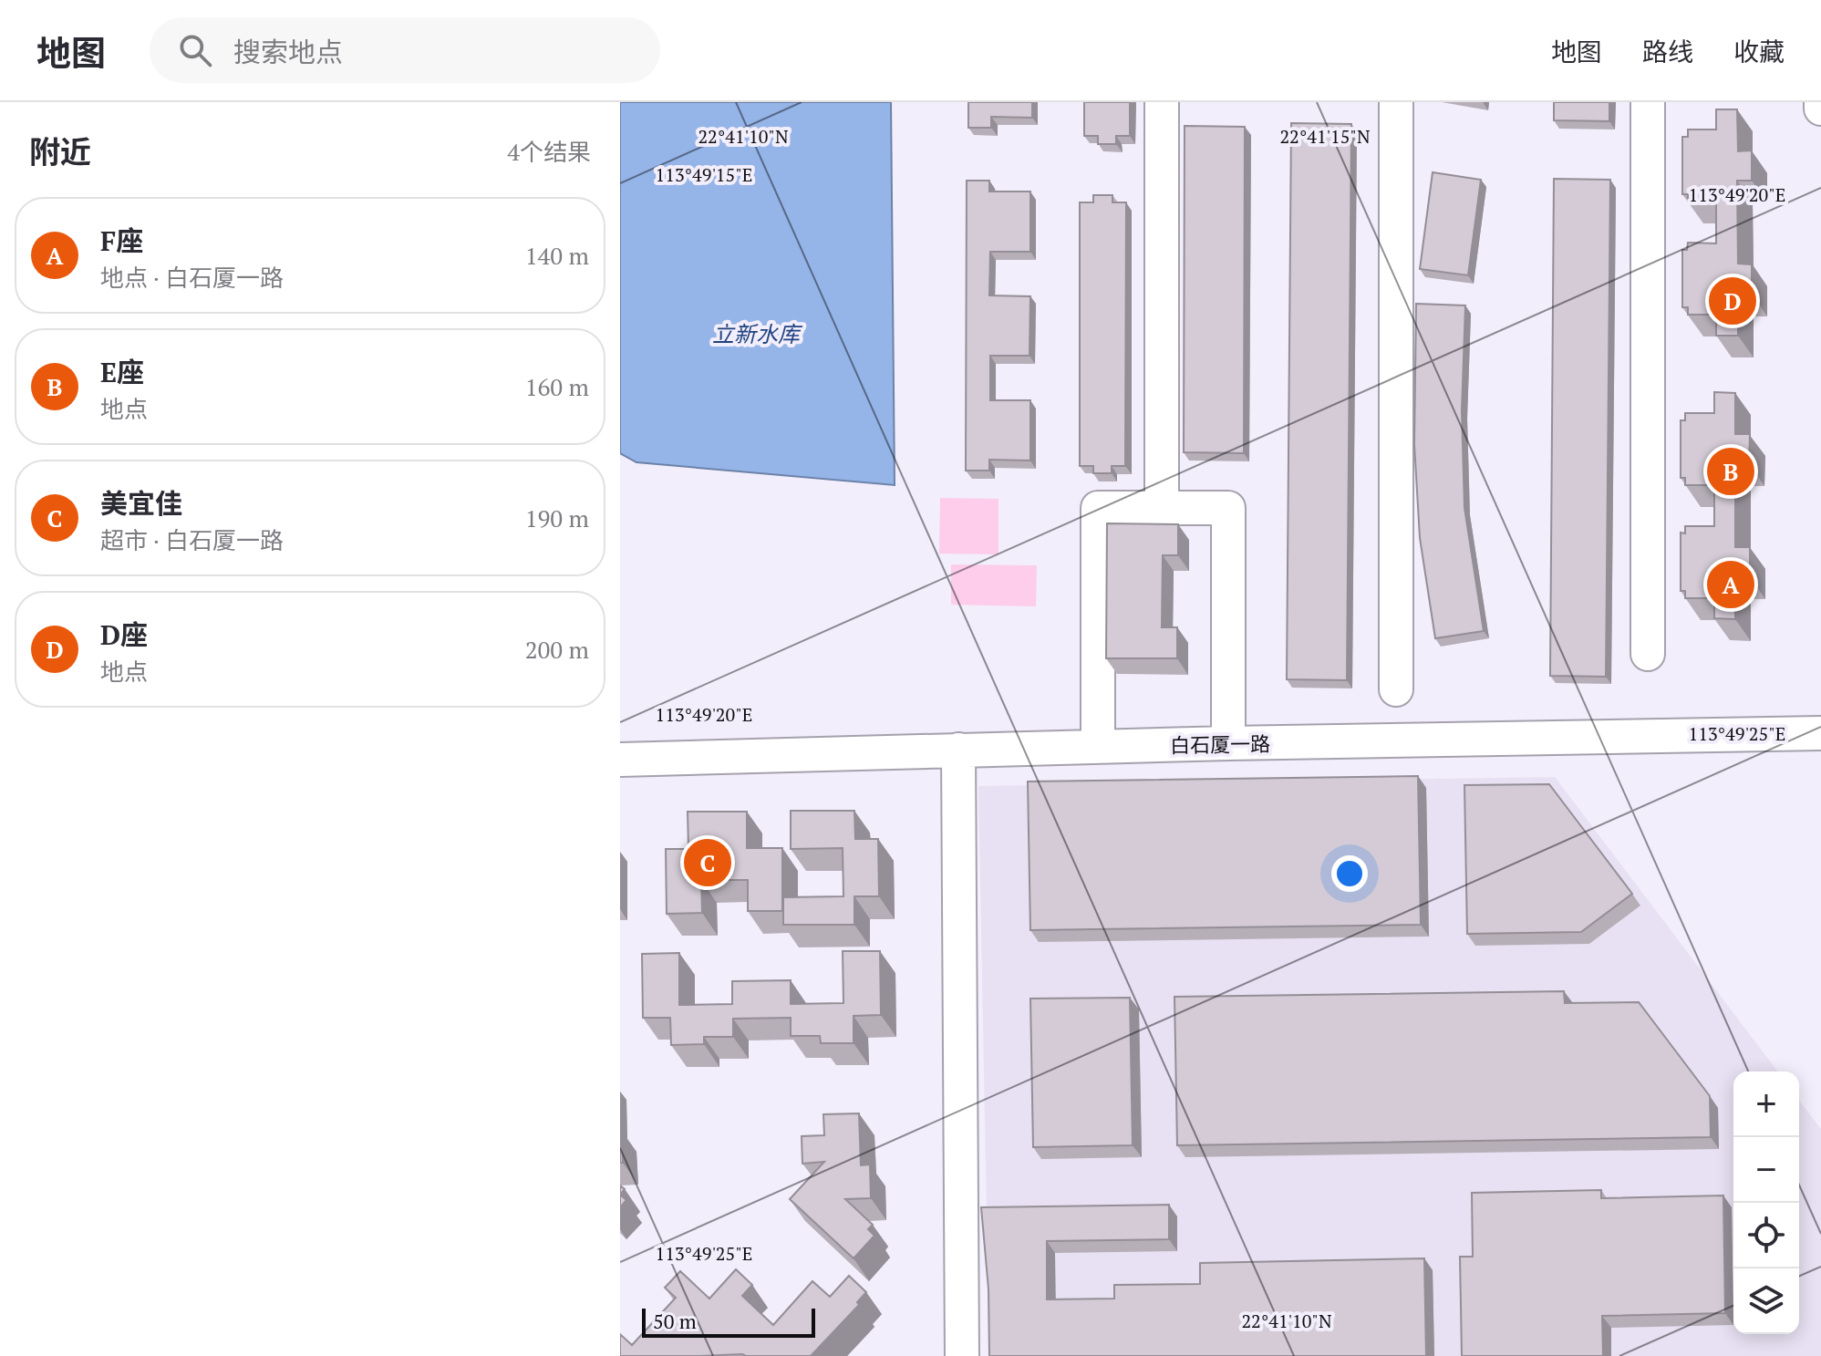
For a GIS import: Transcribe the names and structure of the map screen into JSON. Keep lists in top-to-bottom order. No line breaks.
{"streets":{"street":["白石厦一路"]},"water":["立新水库"],"scale_bar":"50 m","page":{"header":"地图","search":"搜索地点","nav":["地图","路线","收藏"],"heading":["附近","4个结果"],"list":[{"mark":"A","name":"F座","note":"地点 · 白石厦一路","value":"140 m"},{"mark":"B","name":"E座","note":"地点","value":"160 m"},{"mark":"C","name":"美宜佳","note":"超市 · 白石厦一路","value":"190 m"},{"mark":"D","name":"D座","note":"地点","value":"200 m"}],"pins":["D","B","A","C"],"map_buttons":["+","−"],"scale":"50 m"},"coordinates":["22°41'10\"N","22°41'15\"N","113°49'15\"E","113°49'20\"E","113°49'25\"E"]}
